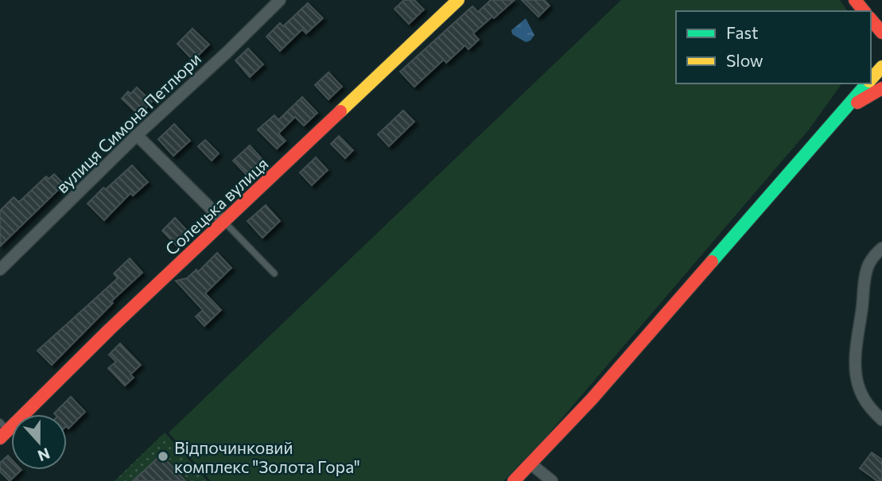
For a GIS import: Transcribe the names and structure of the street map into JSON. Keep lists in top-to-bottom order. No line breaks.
{"streets":{"main road":["Солецька вулиця"],"street":["вулиця Симона Петлюри"]},"places":["Відпочинковий комплекс \"Золота Гора\""],"legend":["Fast","Slow"],"north":"bottom"}
